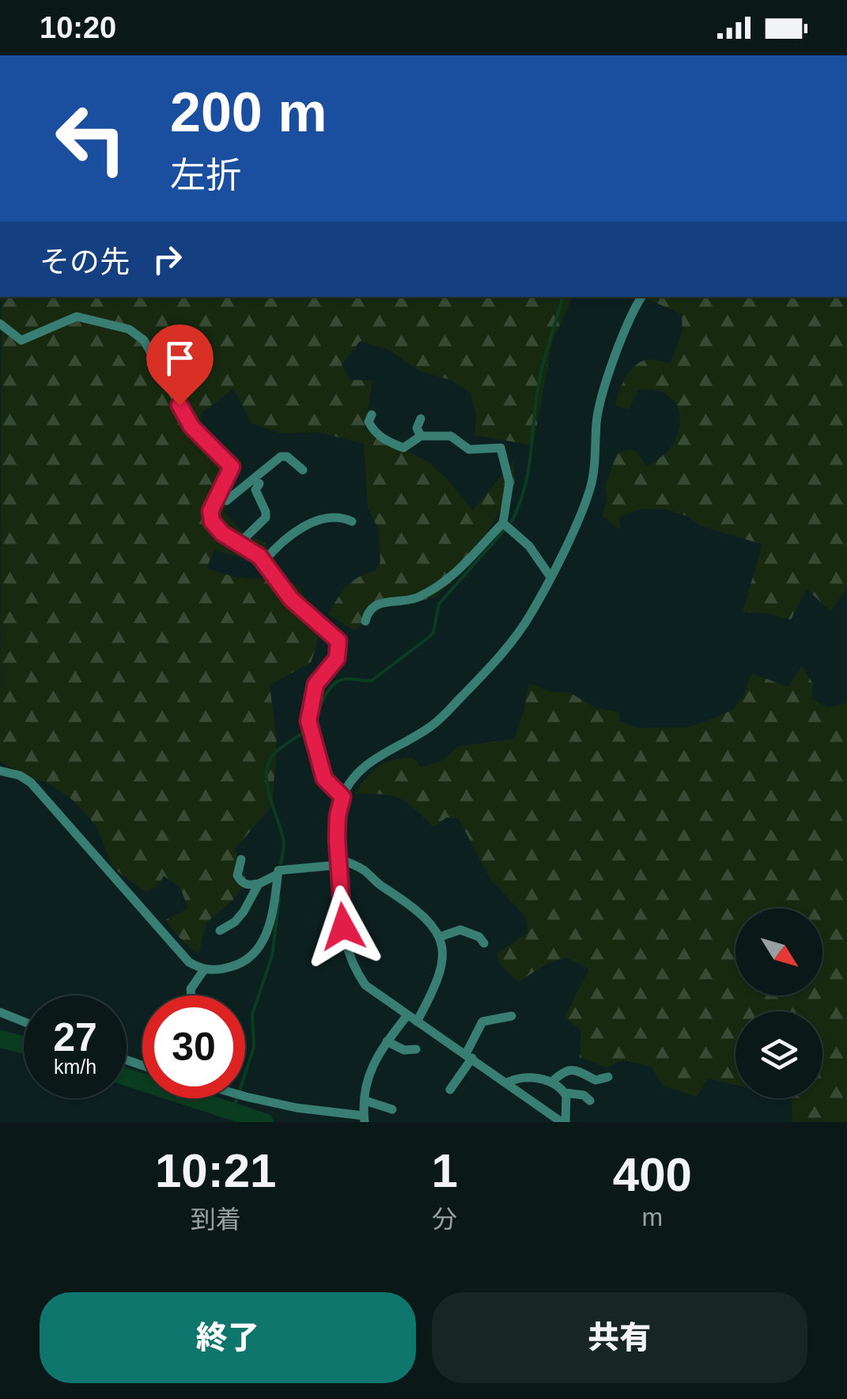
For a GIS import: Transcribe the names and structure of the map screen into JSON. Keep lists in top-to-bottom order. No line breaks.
{"north":"bottom right","page":{"status":"10:20","turn":["200 m","左折"],"then":"その先","speed":"27 km/h","limit":"30","eta":["10:21","到着","1","分","400","m"],"buttons":["終了","共有"]}}
